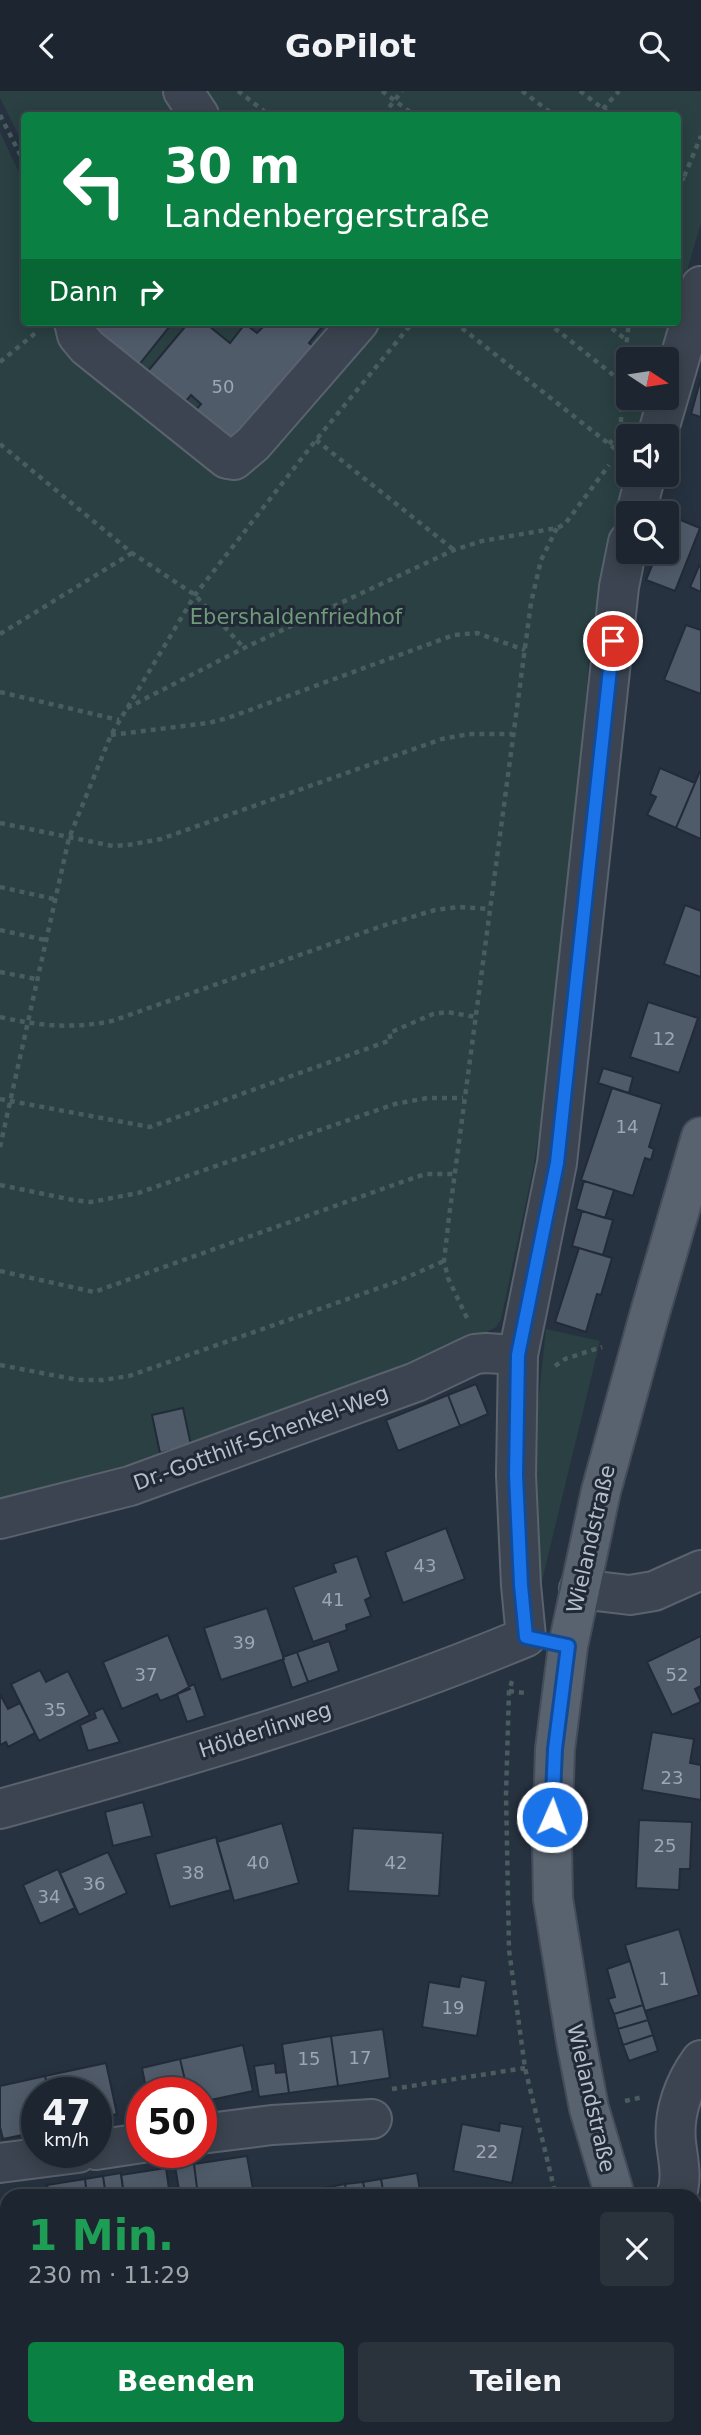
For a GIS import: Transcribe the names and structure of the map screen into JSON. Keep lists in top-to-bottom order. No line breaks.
{"streets":{"main road":["Wielandstraße"],"street":["Dr.-Gotthilf-Schenkel-Weg","Hölderlinweg"]},"parks":["Ebershaldenfriedhof"],"house_numbers":["50","12","14","43","41","39","37","52","35","23","25","40","42","38","36","34","1","19","17","15","22"],"north":"right","page":{"header":"GoPilot","turn":["30 m","Landenbergerstraße"],"then":"Dann","speed":"47 km/h","limit":"50","heading":["1 Min.","230 m · 11:29"],"buttons":["Beenden","Teilen"]}}
